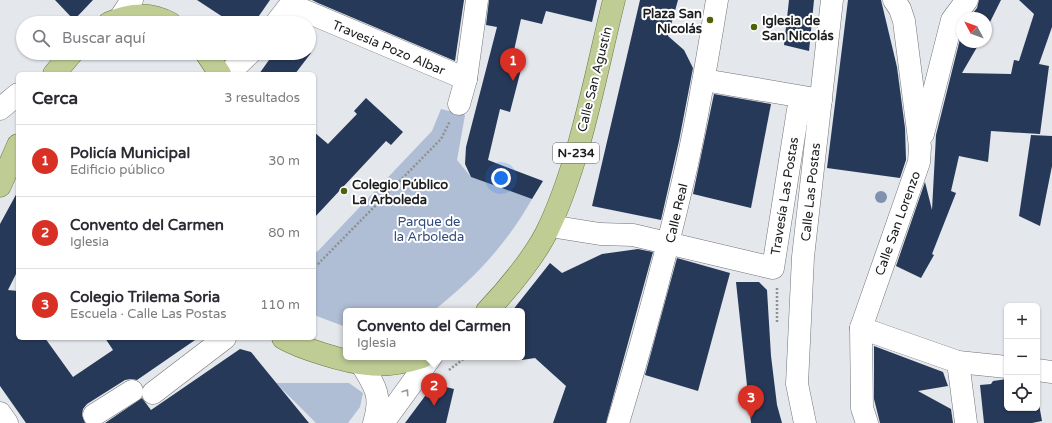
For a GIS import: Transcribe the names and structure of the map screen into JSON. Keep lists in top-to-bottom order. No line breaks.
{"streets":{"main road":["Calle San Agustín","N-234"],"street":["Travesía Pozo Albar","Calle Las Postas","Travesía Las Postas","Calle Real","Calle San Lorenzo"]},"crossings":[["Calle San Agustín","N-234"],["Calle San Agustín","Travesía Las Postas"],["N-234","Travesía Las Postas"],["Calle Las Postas","Travesía Las Postas"],["Travesía Las Postas","Calle Real"]],"parks":["Parque de la Arboleda"],"places":["Plaza San Nicolás","Iglesia de San Nicolás","Colegio Público La Arboleda"],"north":"top left","page":{"search":"Buscar aquí","pins":["1","2","3"],"heading":["Cerca","3 resultados"],"list":[{"mark":"1","name":"Policía Municipal","note":"Edificio público","value":"30 m"},{"mark":"2","name":"Convento del Carmen","note":"Iglesia","value":"80 m"},{"mark":"3","name":"Colegio Trilema Soria","note":"Escuela · Calle Las Postas","value":"110 m"}],"map_buttons":["+","−"],"popup":["Convento del Carmen","Iglesia"]}}
